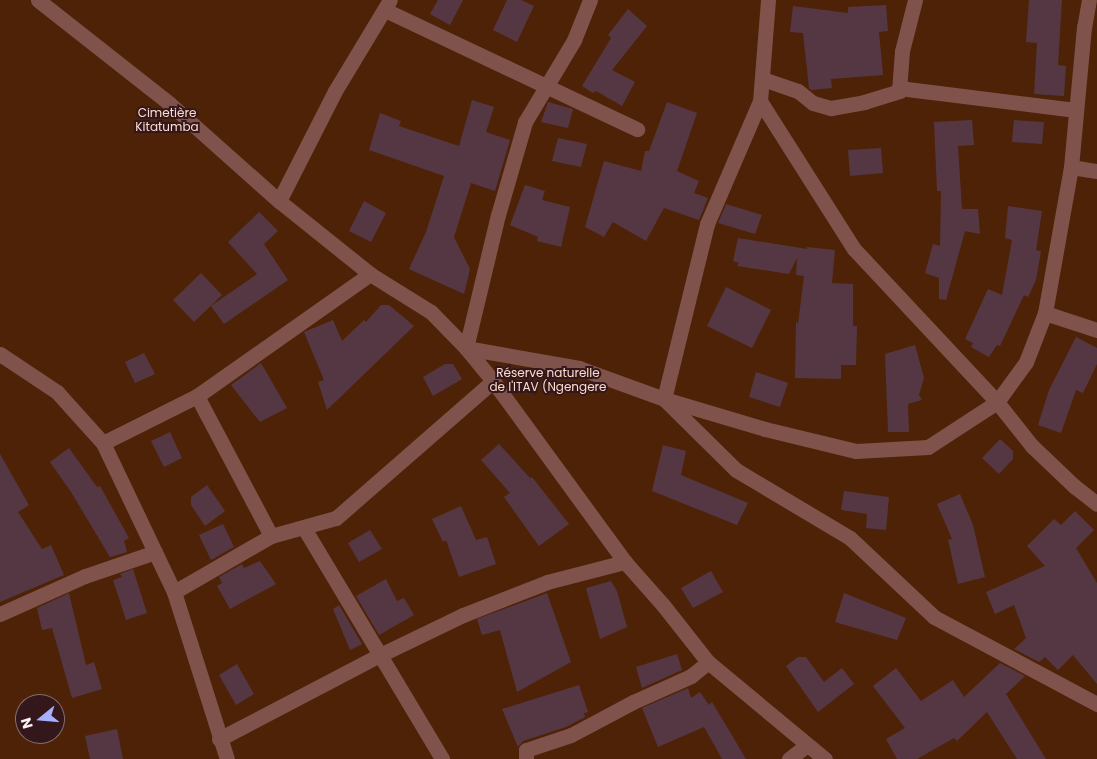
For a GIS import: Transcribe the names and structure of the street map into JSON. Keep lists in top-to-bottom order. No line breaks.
{"parks":["Cimetière Kitatumba","Réserve naturelle de l'ITAV (Ngengere"],"north":"left"}
